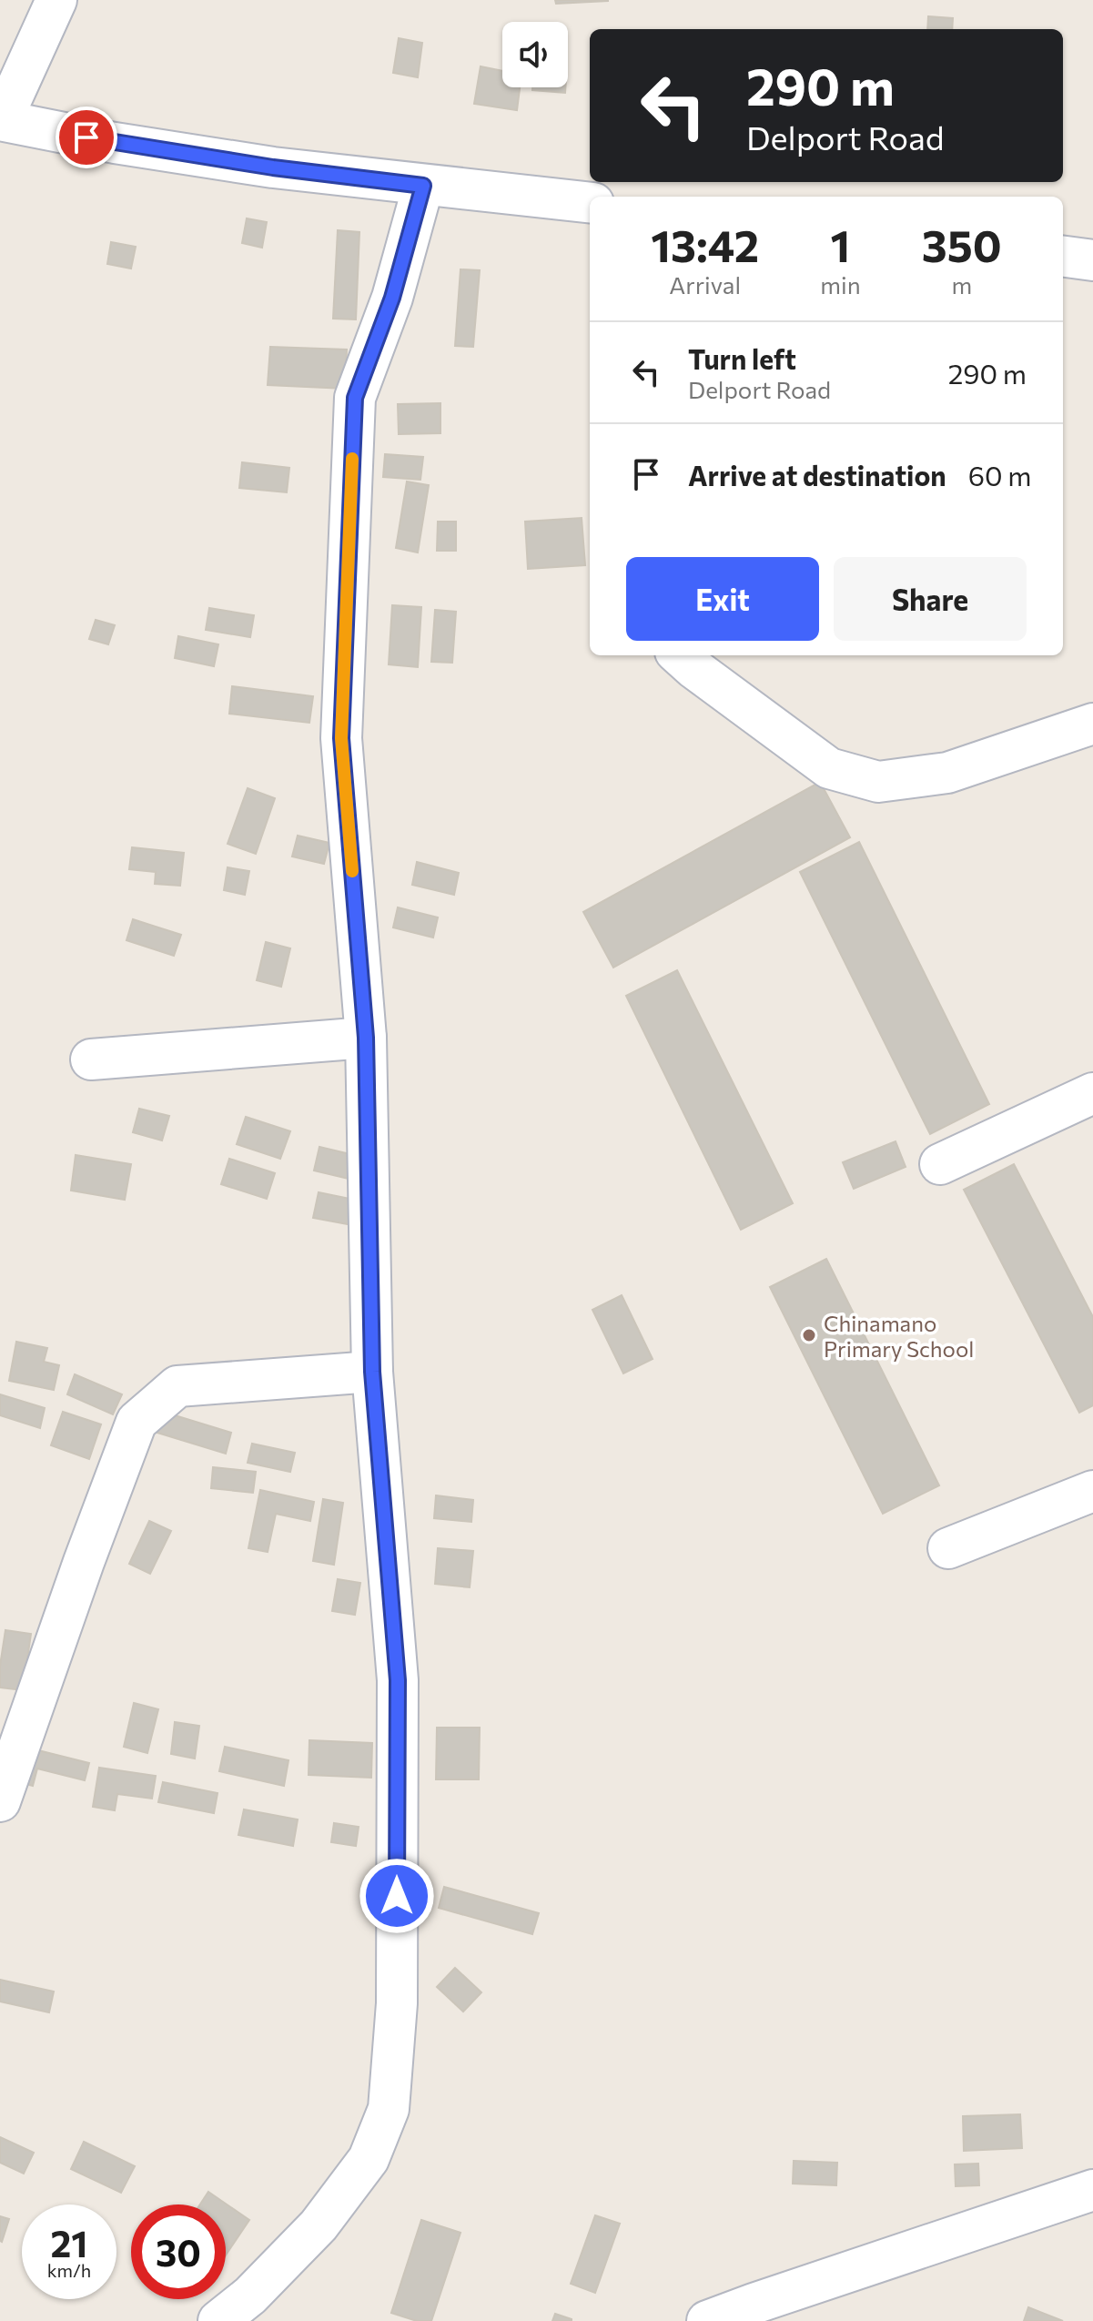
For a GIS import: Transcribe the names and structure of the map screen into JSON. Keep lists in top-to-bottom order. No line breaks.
{"places":["Chinamano Primary School"],"page":{"turn":["290 m","Delport Road"],"eta":["13:42","Arrival","1","min","350","m"],"list":[{"name":"Turn left","note":"Delport Road","value":"290 m"},{"name":"Arrive at destination","value":"60 m"}],"buttons":["Exit","Share"],"speed":"21 km/h","limit":"30"}}
